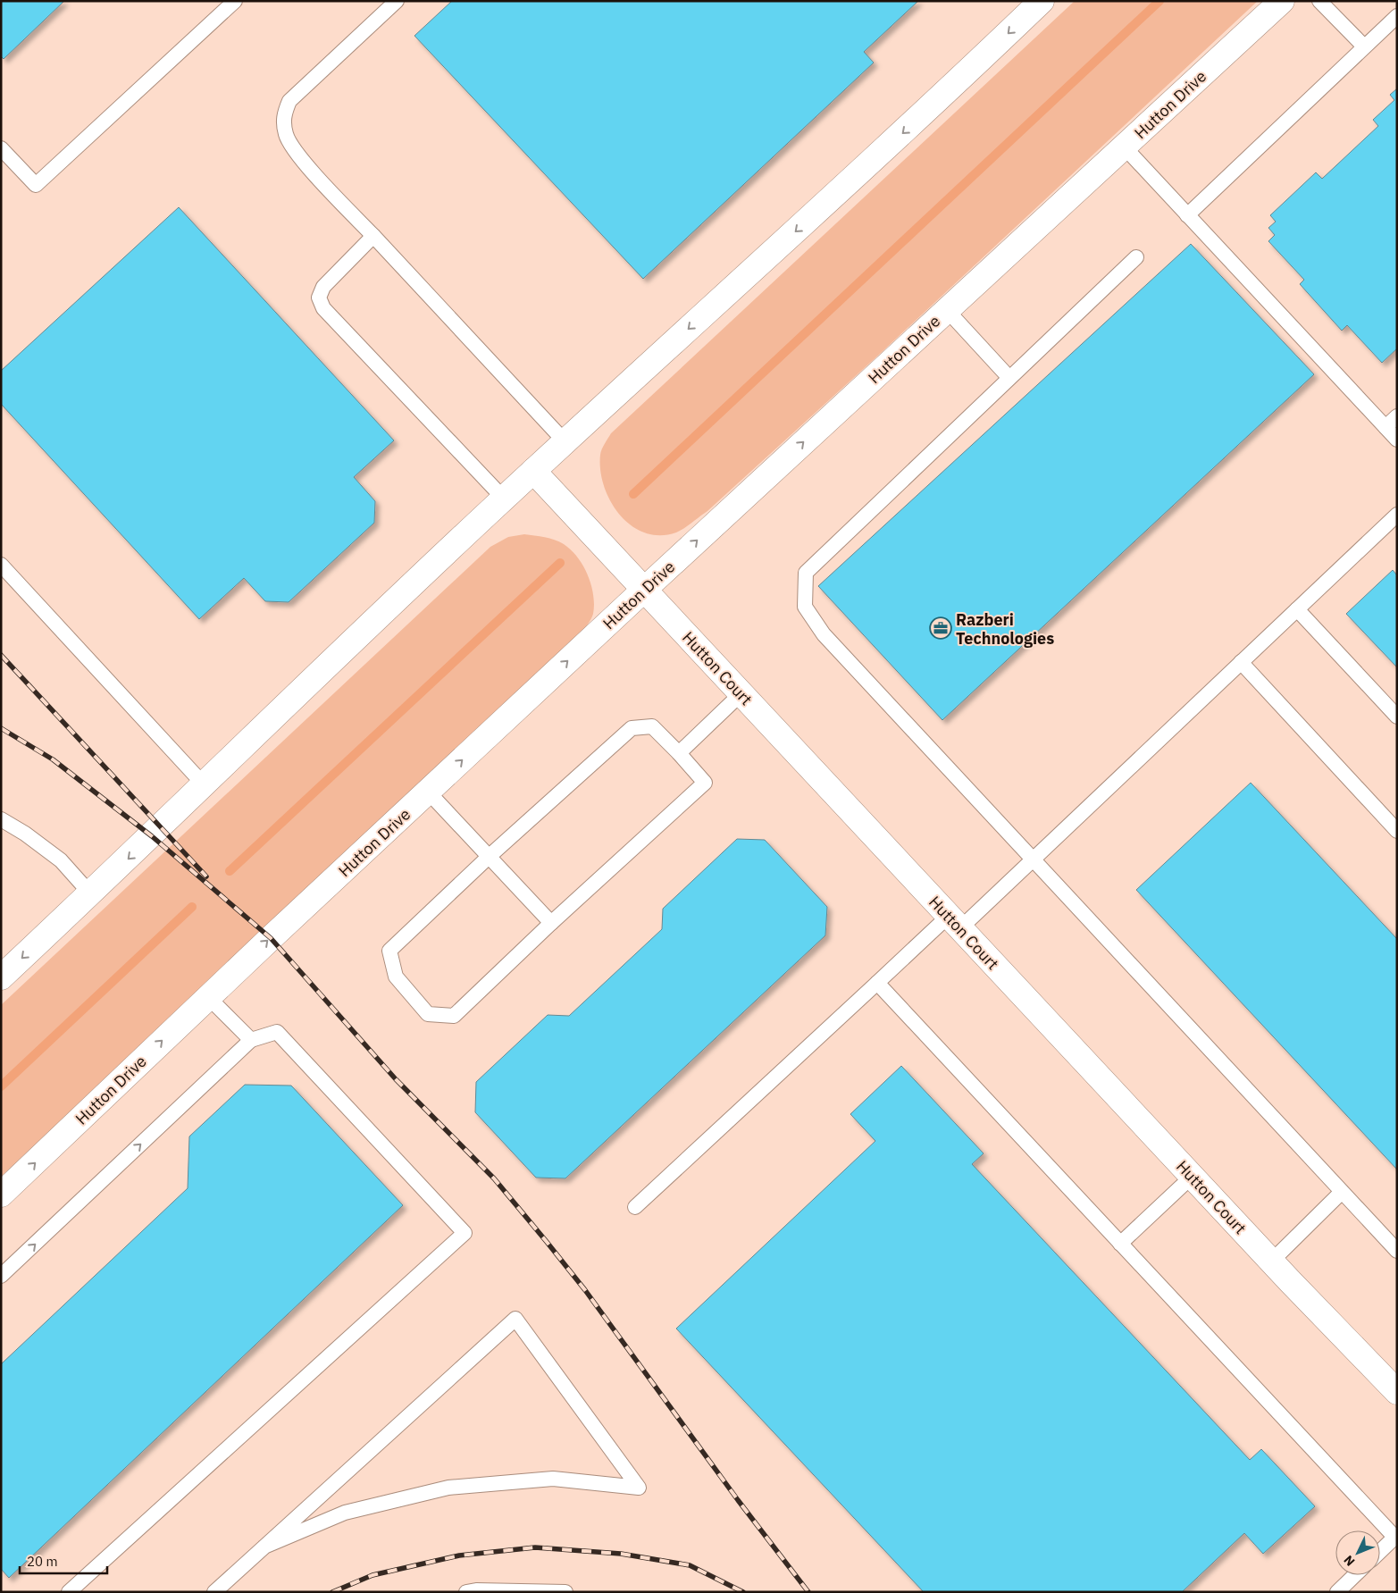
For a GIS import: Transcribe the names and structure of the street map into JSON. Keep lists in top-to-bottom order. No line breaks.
{"streets":{"street":["Hutton Drive","Hutton Court"]},"crossings":[["Hutton Drive","Hutton Court"]],"places":{"office":["Razberi Technologies"]},"scale_bar":"20 m","north":"bottom left"}
